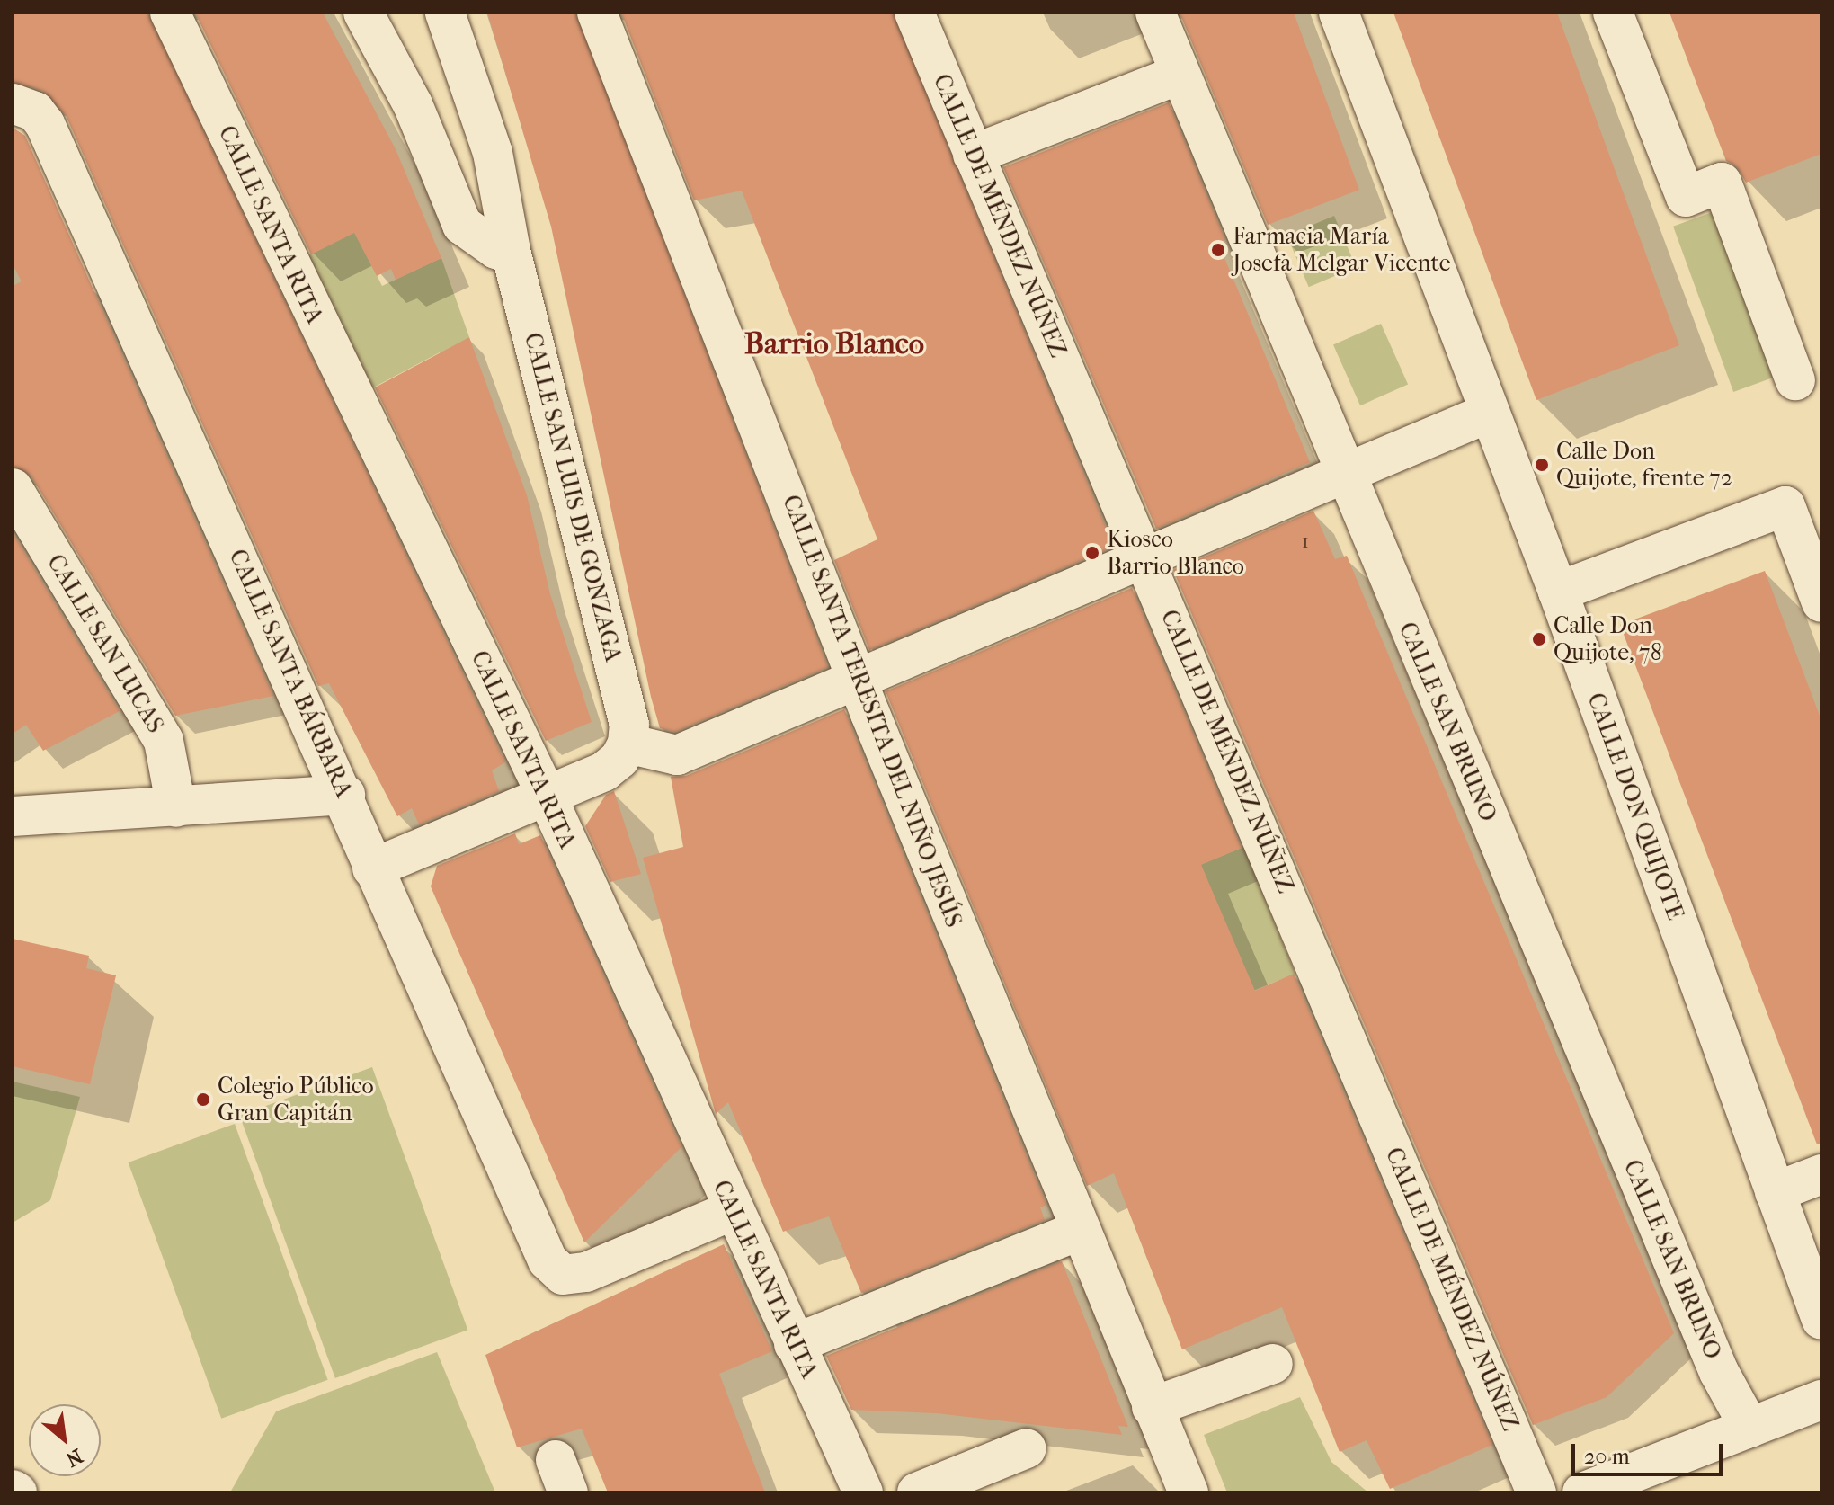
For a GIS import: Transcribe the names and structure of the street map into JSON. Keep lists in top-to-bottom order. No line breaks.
{"streets":{"street":["CALLE DE MÉNDEZ NÚÑEZ","CALLE SANTA RITA","CALLE SAN LUIS DE GONZAGA","CALLE SAN LUCAS","CALLE SANTA BÁRBARA","CALLE SANTA TERESITA DEL NIÑO JESÚS","CALLE SAN BRUNO","CALLE DON QUIJOTE"]},"crossings":[["CALLE SANTA RITA","CALLE SANTA BÁRBARA"]],"districts":["Barrio Blanco"],"places":["Farmacia María Josefa Melgar Vicente","Calle Don Quijote, frente 72","Kiosco Barrio Blanco","Calle Don Quijote, 78","Colegio Público Gran Capitán"],"house_numbers":["1"],"scale_bar":"20 m","north":"bottom right"}
